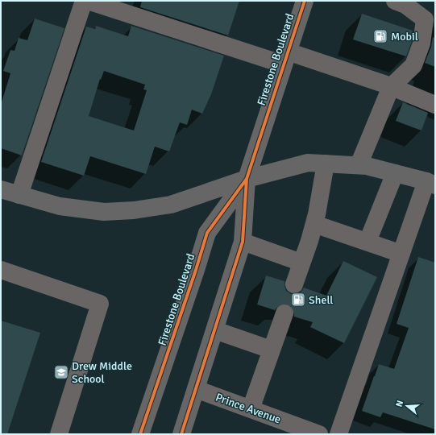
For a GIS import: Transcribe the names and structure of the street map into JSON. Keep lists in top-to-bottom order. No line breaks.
{"streets":{"main road":["Firestone Boulevard"],"street":["Prince Avenue"]},"crossings":[["Firestone Boulevard","Prince Avenue"]],"places":{"fuel station":["Mobil","Shell"],"school or university":["Drew Middle School"]},"north":"left"}
